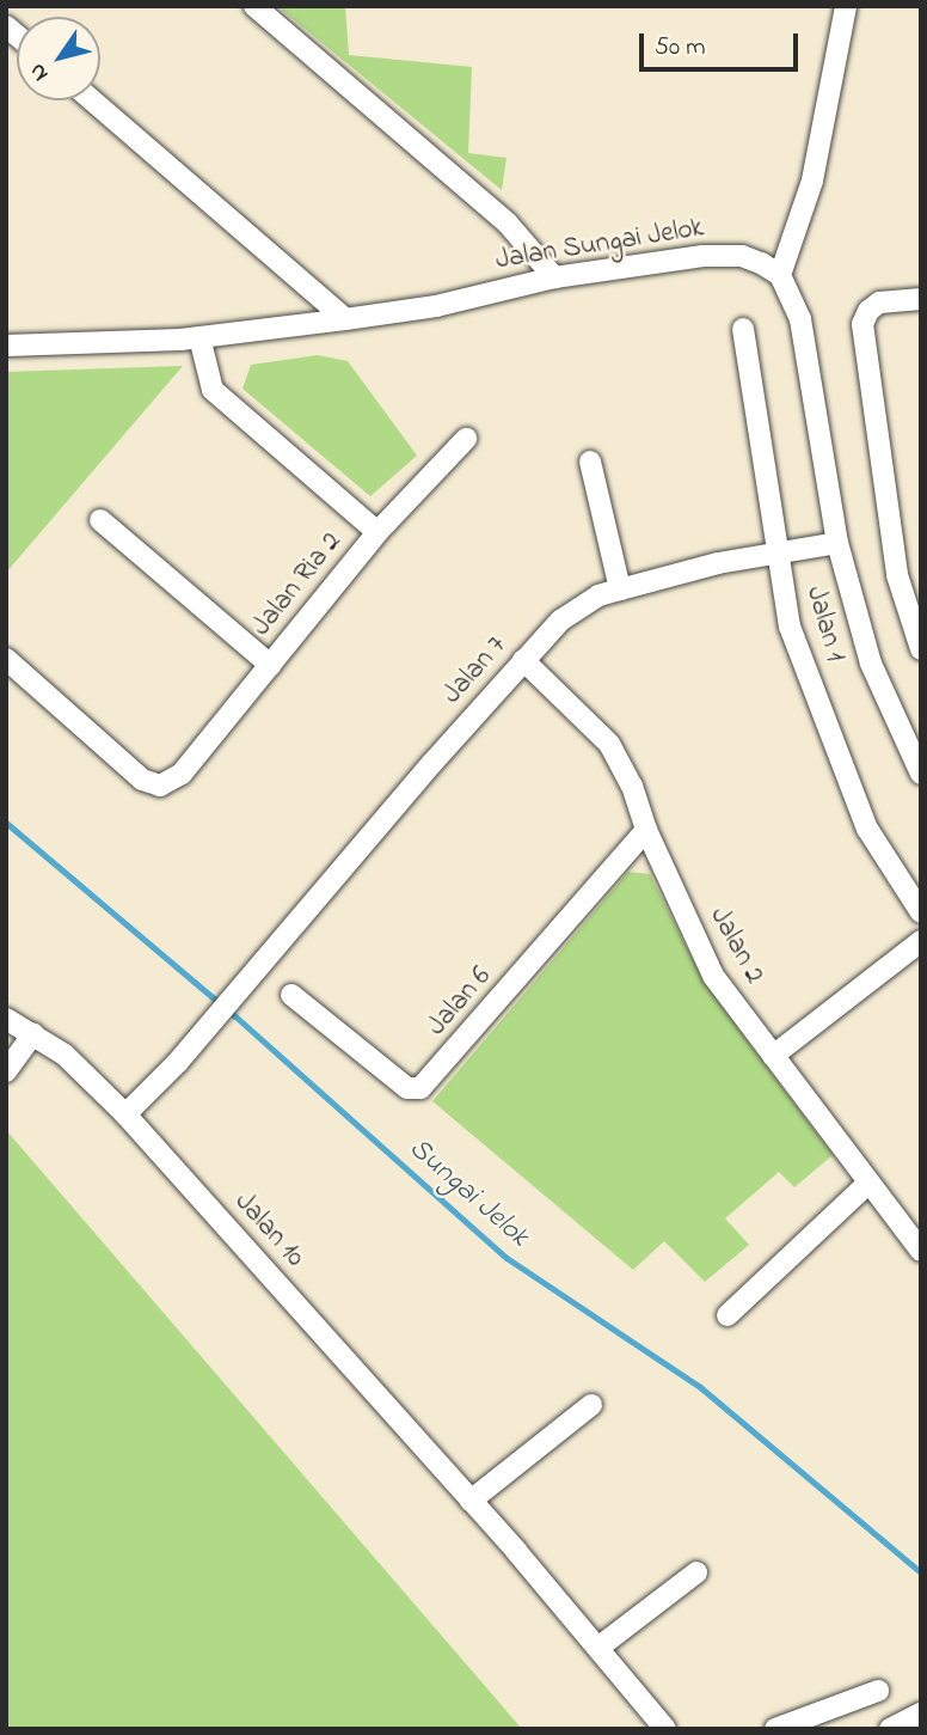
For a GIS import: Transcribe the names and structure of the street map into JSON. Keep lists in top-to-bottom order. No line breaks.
{"streets":{"street":["Jalan Sungai Jelok","Jalan Ria 2","Jalan 1","Jalan 7","Jalan 2","Jalan 6","Jalan 10"]},"crossings":[["Jalan 1","Jalan 7"],["Jalan 7","Jalan 2"],["Jalan 7","Jalan 10"],["Jalan 2","Jalan 6"]],"water":["Sungai Jelok"],"scale_bar":"50 m","north":"bottom left"}
